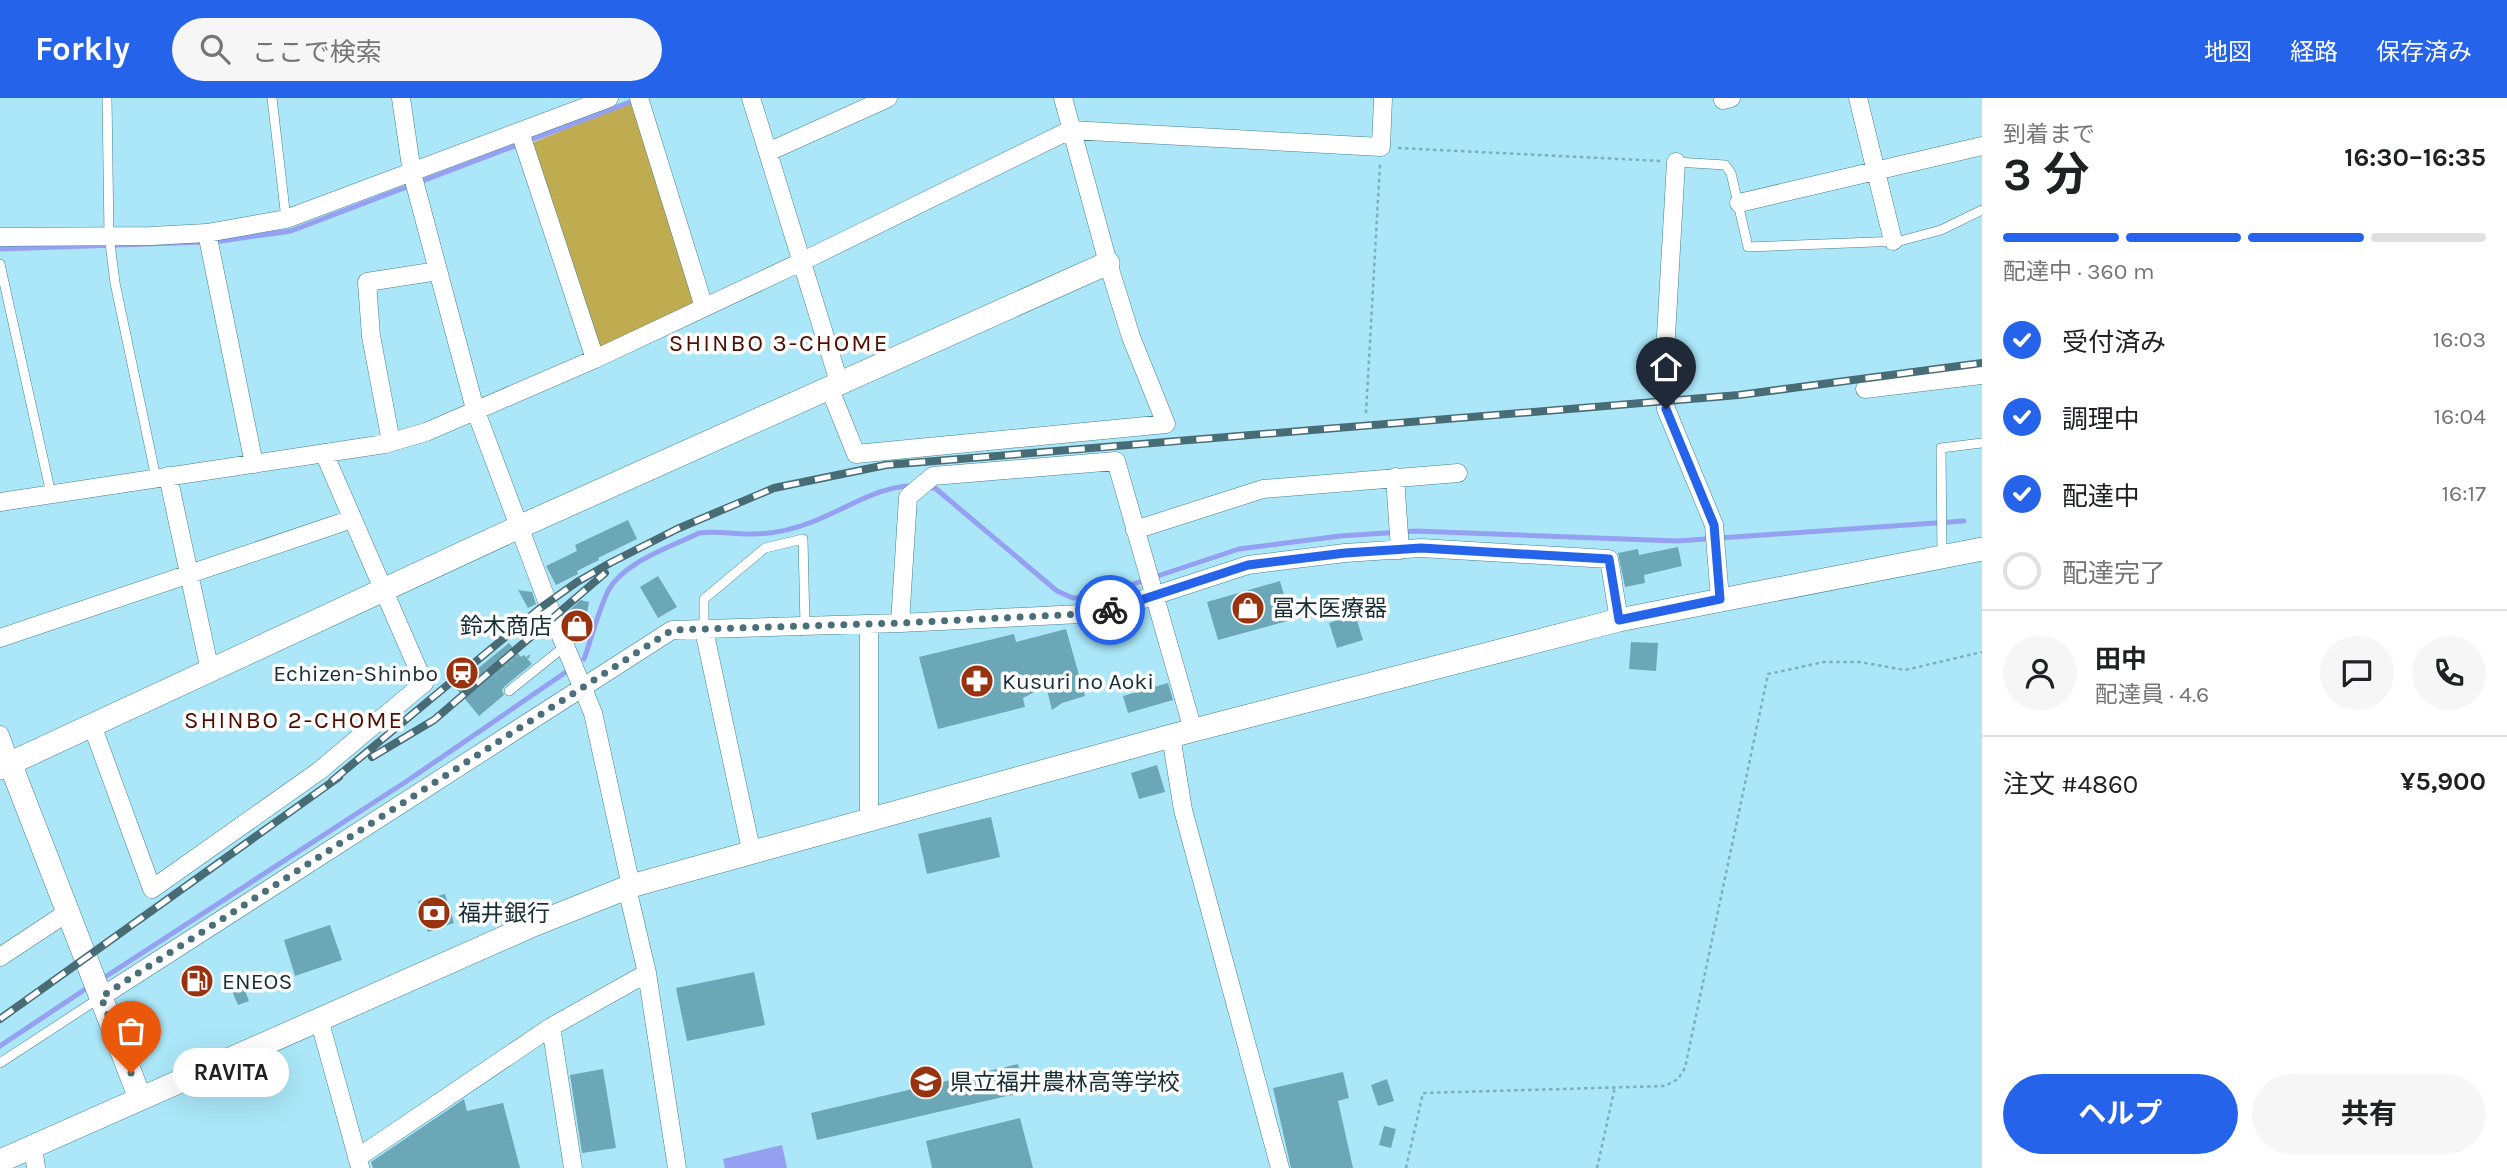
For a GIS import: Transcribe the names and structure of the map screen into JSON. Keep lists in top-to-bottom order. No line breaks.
{"districts":["SHINBO 3-CHOME","SHINBO 2-CHOME"],"places":{"shop":["冨木医療器","鈴木商店"],"station":["Echizen-Shinbo"],"pharmacy":["Kusuri no Aoki"],"bank":["福井銀行"],"fuel station":["ENEOS"],"other":["RAVITA"],"school or university":["県立福井農林高等学校"]},"page":{"header":"Forkly","search":"ここで検索","nav":["地図","経路","保存済み"],"heading":["3 分","到着まで","16:30–16:35"],"panel":["田中","配達員 · 4.6","注文 #4860","¥5,900"],"bar":"配達中 · 360 m","list":[["受付済み","16:03"],["調理中","16:04"],["配達中","16:17"],"配達完了"],"bubble":"RAVITA","buttons":["ヘルプ","共有"]}}
